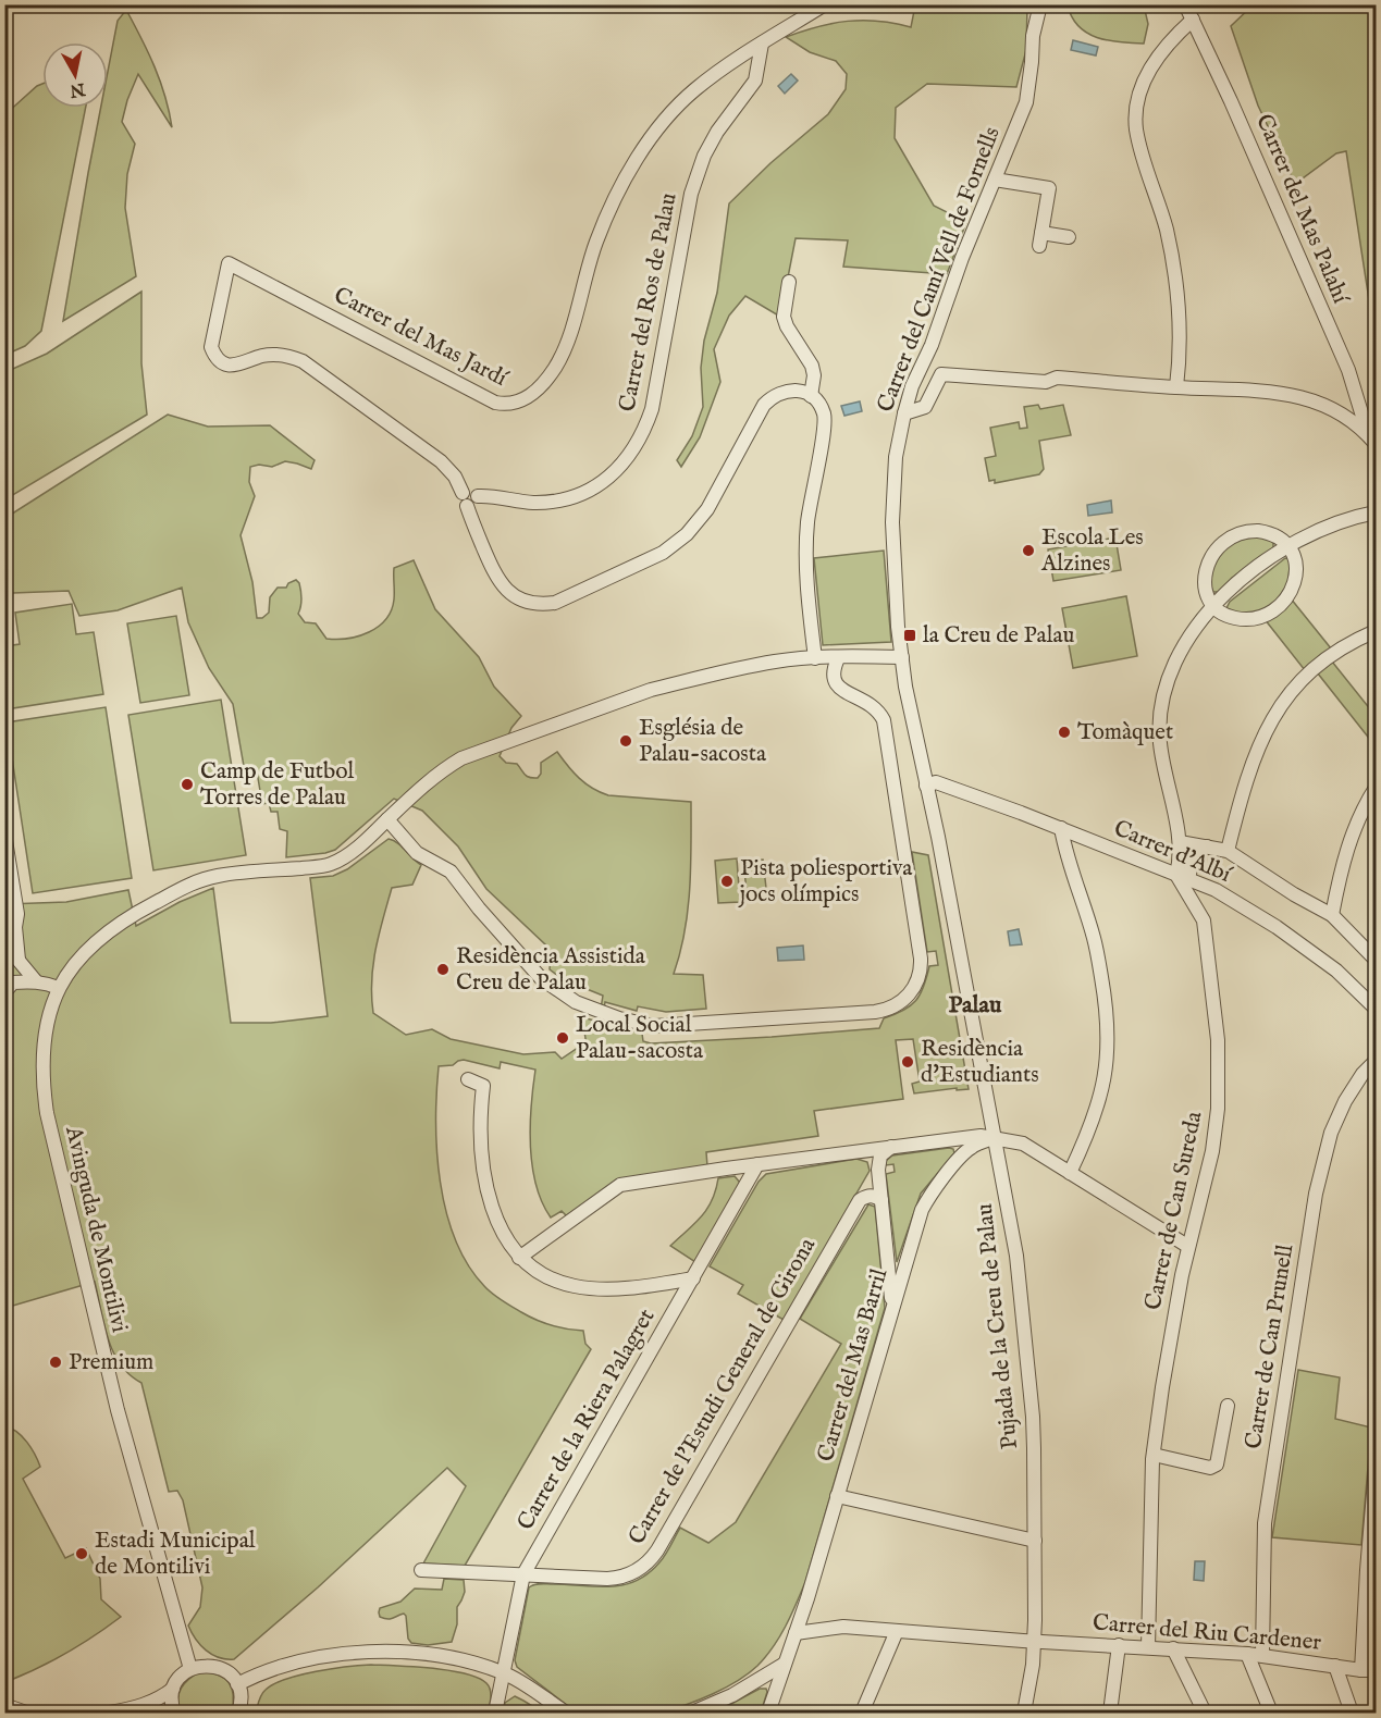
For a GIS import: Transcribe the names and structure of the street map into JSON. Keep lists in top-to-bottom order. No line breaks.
{"streets":{"street":["Carrer del Mas Palahí","Carrer del Camí Vell de Fornells","Carrer del Ros de Palau","Carrer del Mas Jardí","Carrer d'Albí","Carrer de Can Sureda","Avinguda de Montilivi","Pujada de la Creu de Palau","Carrer de Can Prunell","Carrer del Mas Barril","Carrer de l'Estudi General de Girona","Carrer de la Riera Palagret","Carrer del Riu Cardener"]},"crossings":[["Carrer del Camí Vell de Fornells","Carrer d'Albí"],["Carrer del Camí Vell de Fornells","Avinguda de Montilivi"],["Carrer del Camí Vell de Fornells","Pujada de la Creu de Palau"],["Carrer del Ros de Palau","Carrer del Mas Jardí"],["Carrer d'Albí","Carrer de Can Sureda"],["Carrer d'Albí","Pujada de la Creu de Palau"],["Carrer de Can Sureda","Carrer del Riu Cardener"],["Pujada de la Creu de Palau","Carrer del Mas Barril"],["Pujada de la Creu de Palau","Carrer del Riu Cardener"],["Carrer de Can Prunell","Carrer del Riu Cardener"],["Carrer del Mas Barril","Carrer del Riu Cardener"],["Carrer de l'Estudi General de Girona","Carrer de la Riera Palagret"]],"districts":["Palau"],"places":{"other":["Escola Les Alzines","Tomàquet","Església de Palau-sacosta","Camp de Futbol Torres de Palau","Pista poliesportiva jocs olímpics","Residència Assistida Creu de Palau","Local Social Palau-sacosta","Residència d'Estudiants","Premium","Estadi Municipal de Montilivi"],"transit":["la Creu de Palau"]},"north":"bottom"}
